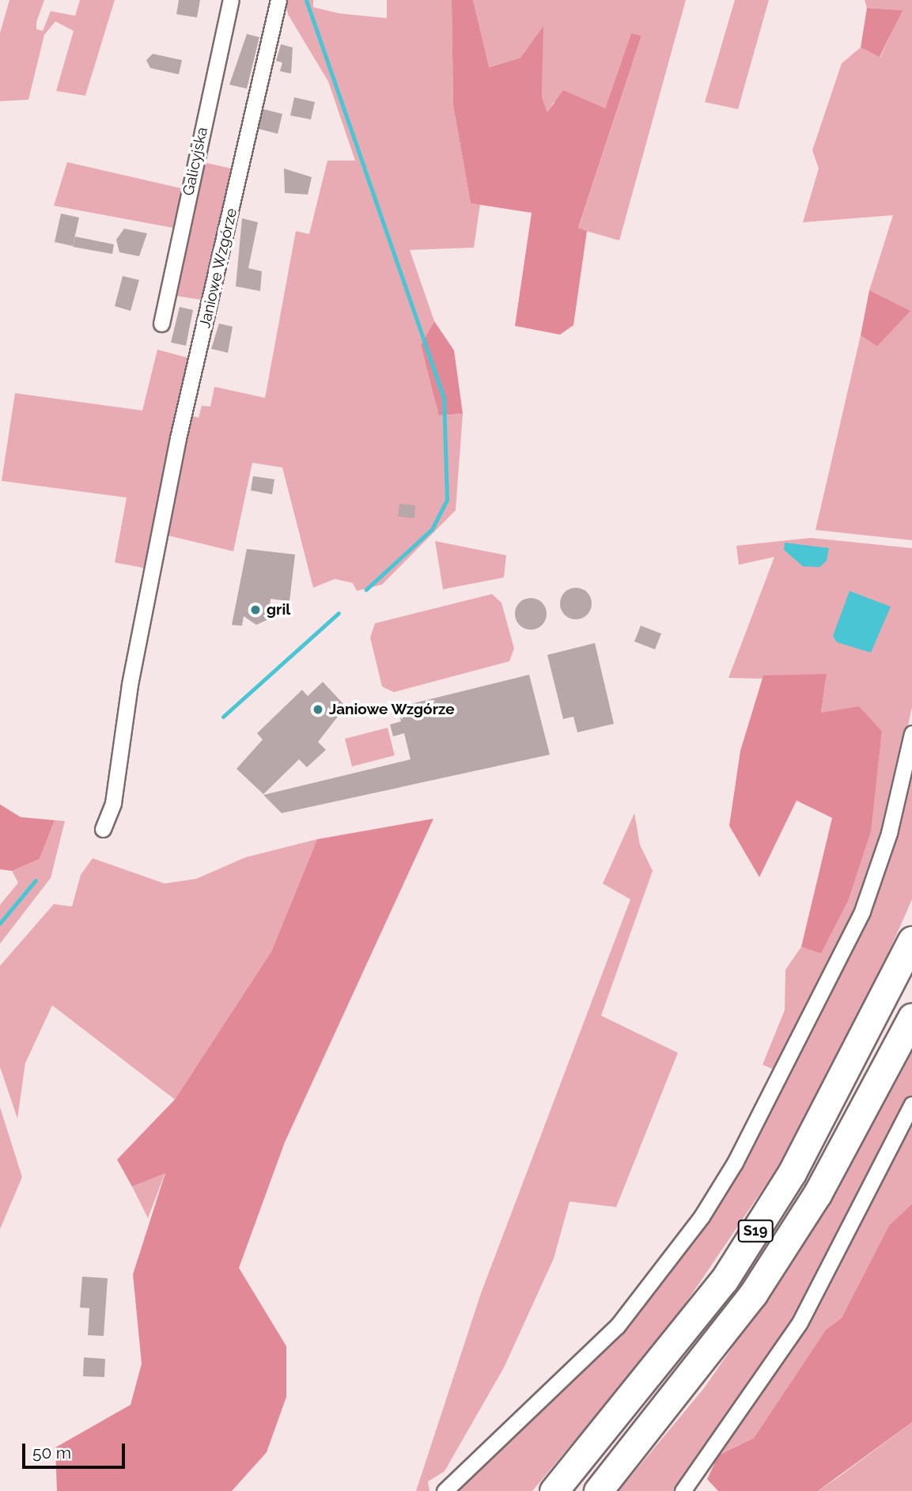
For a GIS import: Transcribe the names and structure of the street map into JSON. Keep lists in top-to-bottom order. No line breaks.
{"streets":{"highway":["S19"],"street":["Galicyjska","Janiowe Wzgórze"]},"places":["gril","Janiowe Wzgórze"],"scale_bar":"50 m"}
